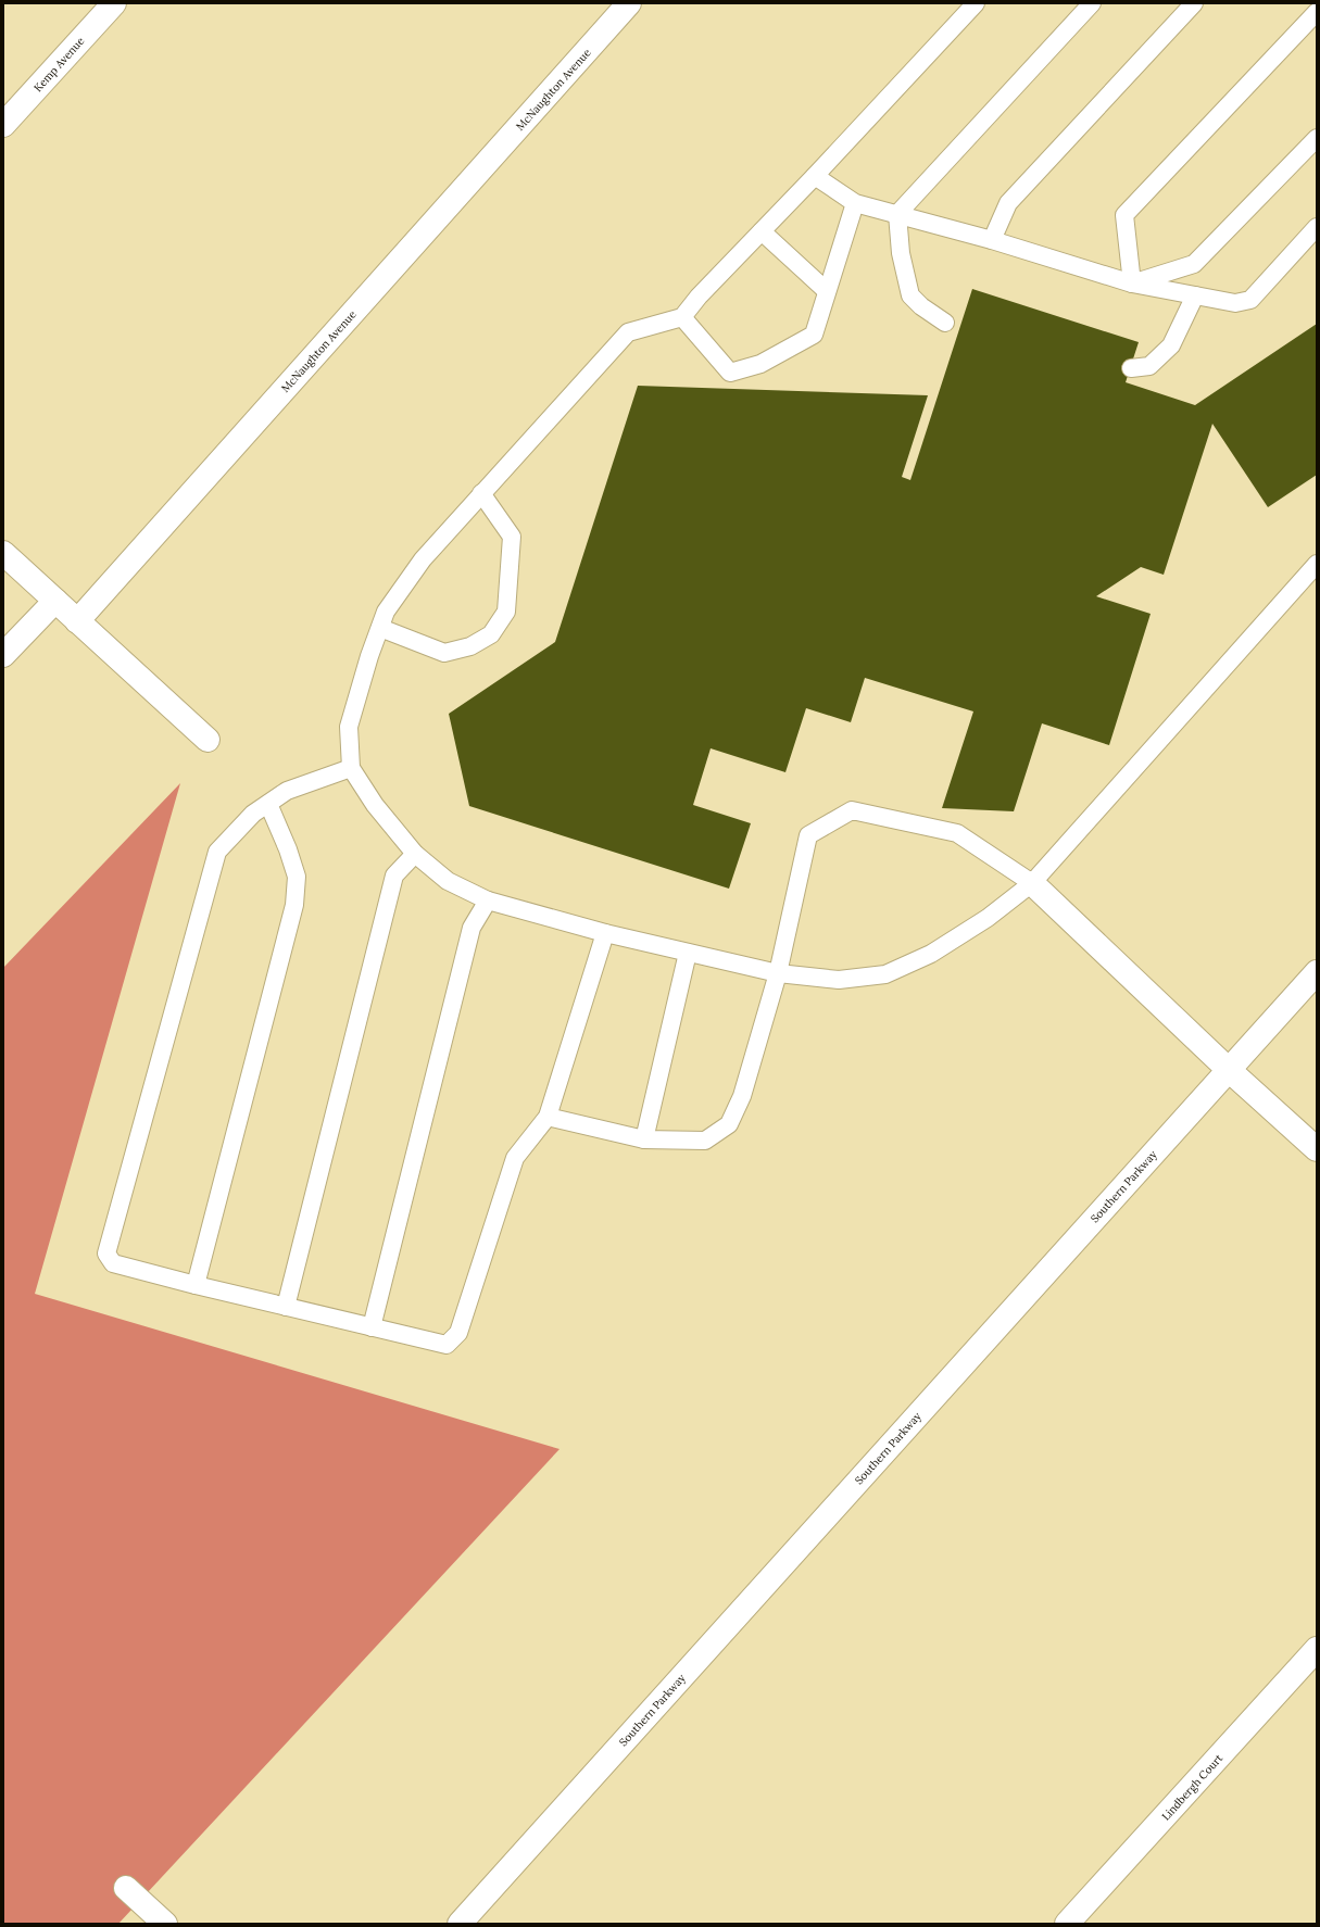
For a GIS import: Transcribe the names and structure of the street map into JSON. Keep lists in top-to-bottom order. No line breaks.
{"streets":{"street":["Kemp Avenue","McNaughton Avenue","Southern Parkway","Lindbergh Court"]}}
